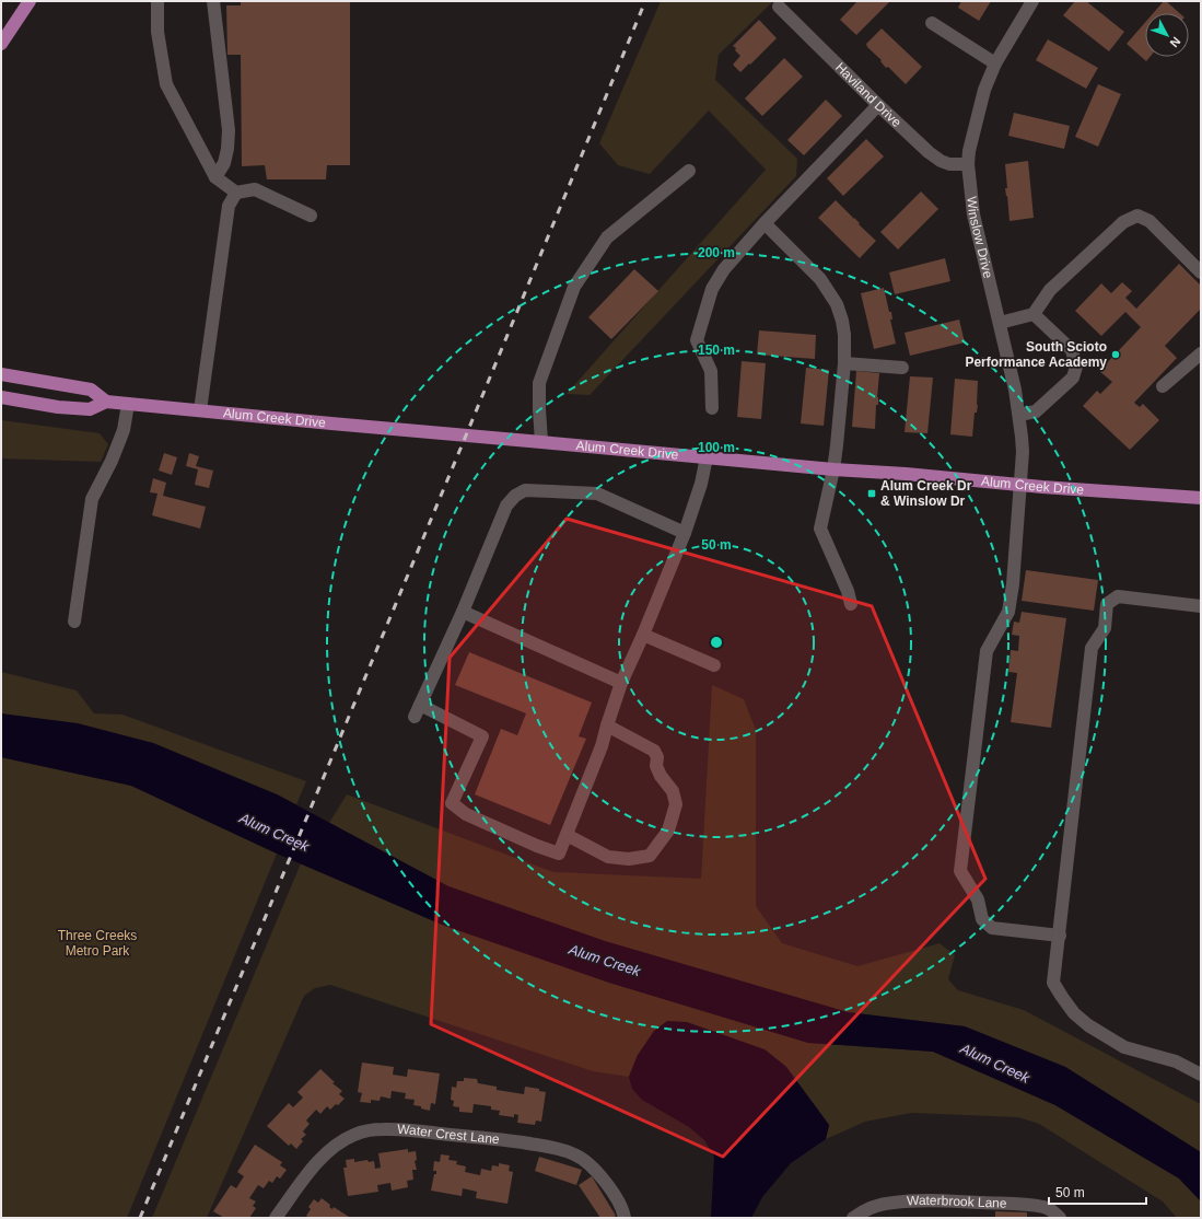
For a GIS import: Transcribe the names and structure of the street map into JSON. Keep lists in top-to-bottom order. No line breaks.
{"streets":{"main road":["Alum Creek Drive"],"street":["Haviland Drive","Winslow Drive","Water Crest Lane","Waterbrook Lane"]},"crossings":[["Haviland Drive","Winslow Drive"],["Winslow Drive","Alum Creek Drive"]],"water":["Alum Creek"],"parks":["Three Creeks Metro Park"],"places":{"other":["South Scioto Performance Academy"],"transit":["Alum Creek Dr & Winslow Dr"]},"scale_bar":"50 m","north":"bottom right","rings":["200 m","150 m","100 m","50 m"]}
